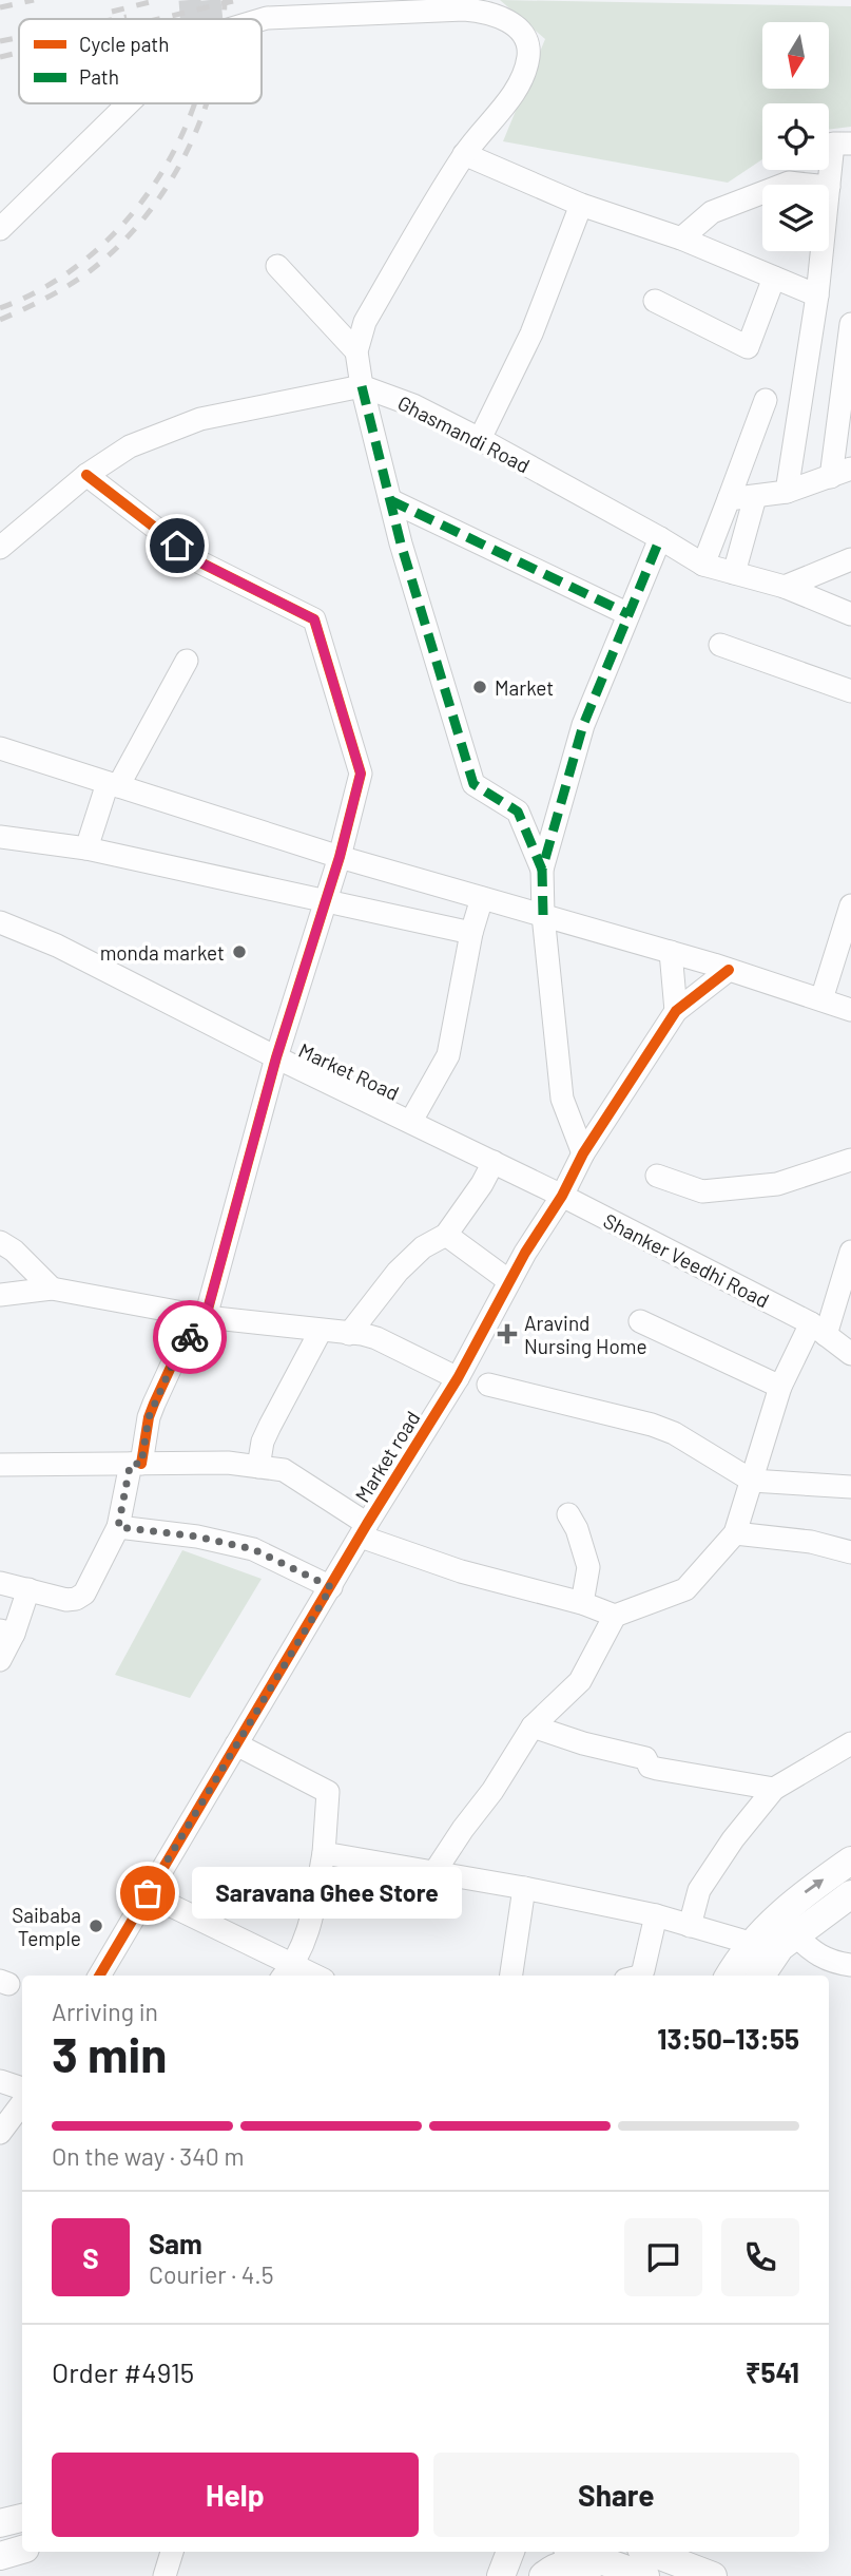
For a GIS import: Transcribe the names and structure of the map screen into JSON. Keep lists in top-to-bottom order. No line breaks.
{"streets":{"street":["Ghasmandi Road","Market Road","Shanker Veedhi Road","Market road"]},"crossings":[["Market Road","Shanker Veedhi Road"],["Market Road","Market road"],["Shanker Veedhi Road","Market road"]],"places":{"other":["Market","monda market","Saravana Ghee Store","Saibaba Temple"],"health":["Aravind Nursing Home"]},"legend":["Cycle path","Path"],"north":"bottom","page":{"bubble":"Saravana Ghee Store","heading":["3 min","Arriving in","13:50–13:55"],"panel":["Sam","Courier · 4.5","Order #4915","₹541"],"bar":"On the way · 340 m","round":"S","buttons":["Help","Share"]}}
